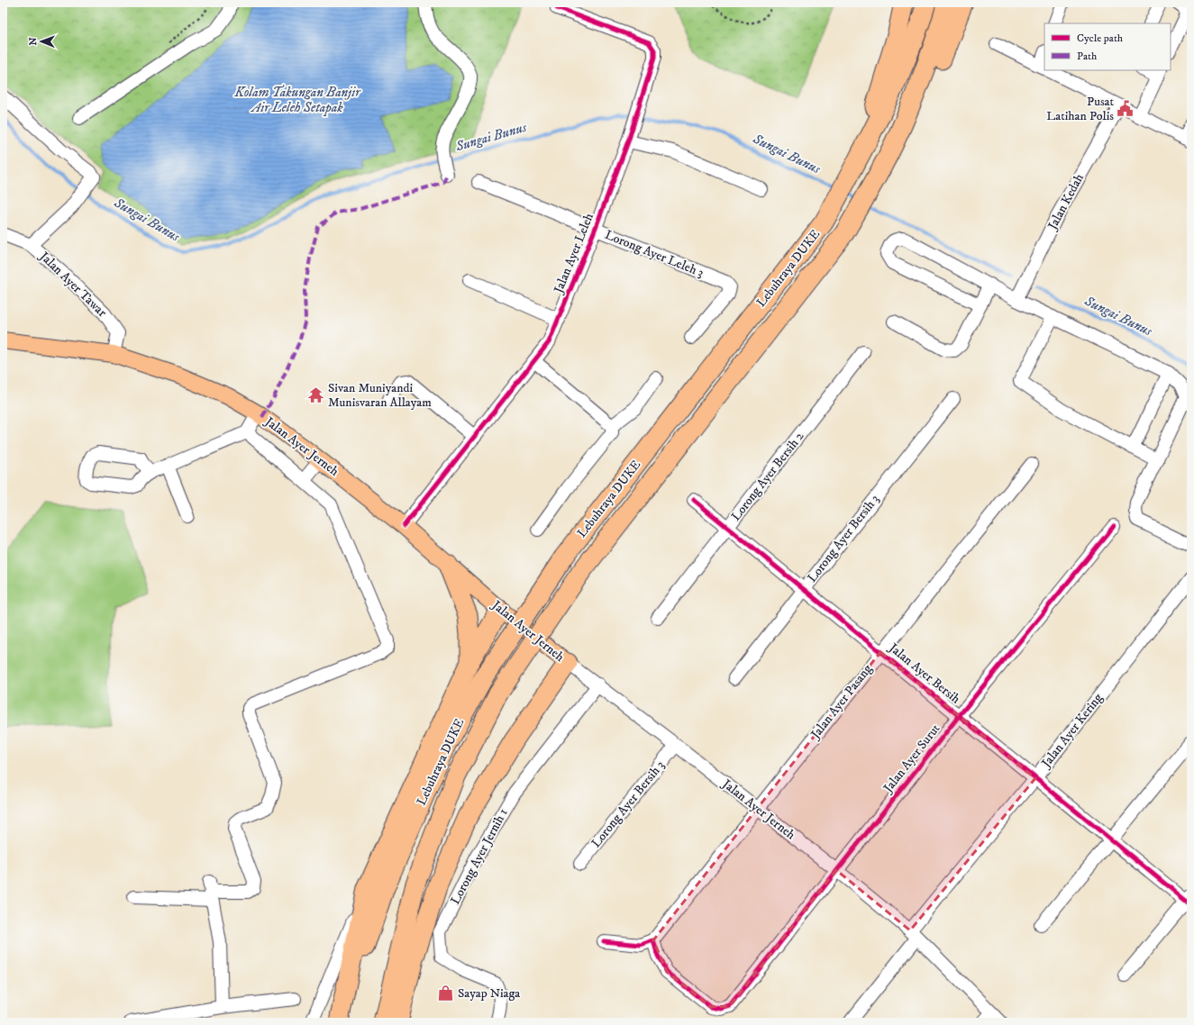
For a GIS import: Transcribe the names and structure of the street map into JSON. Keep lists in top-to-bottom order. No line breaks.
{"streets":{"highway":["Lebuhraya DUKE"],"main road":["Jalan Ayer Jerneh"],"street":["Jalan Kedah","Jalan Ayer Leleh","Lorong Ayer Leleh 3","Jalan Ayer Tawar","Lorong Ayer Bersih 2","Lorong Ayer Bersih 3","Jalan Ayer Bersih","Jalan Ayer Pasang","Jalan Ayer Kering","Jalan Ayer Surut","Lorong Ayer Jernih 1"]},"crossings":[["Jalan Ayer Leleh","Lorong Ayer Leleh 3"],["Jalan Ayer Leleh","Jalan Ayer Jerneh"],["Jalan Ayer Tawar","Jalan Ayer Jerneh"],["Jalan Ayer Jerneh","Lorong Ayer Bersih 3"],["Jalan Ayer Jerneh","Jalan Ayer Pasang"],["Jalan Ayer Jerneh","Jalan Ayer Kering"],["Jalan Ayer Jerneh","Jalan Ayer Surut"],["Jalan Ayer Jerneh","Lorong Ayer Jernih 1"],["Lorong Ayer Bersih 2","Jalan Ayer Bersih"],["Lorong Ayer Bersih 3","Jalan Ayer Bersih"],["Jalan Ayer Bersih","Jalan Ayer Pasang"],["Jalan Ayer Bersih","Jalan Ayer Kering"],["Jalan Ayer Bersih","Jalan Ayer Surut"],["Jalan Ayer Pasang","Jalan Ayer Surut"]],"water":["Kolam Takungan Banjir Air Leleh Setapak","Sungai Bunus"],"places":{"public building":["Pusat Latihan Polis"],"temple":["Sivan Muniyandi Munisvaran Allayam"],"shop":["Sayap Niaga"]},"legend":["Cycle path","Path"],"north":"left"}
